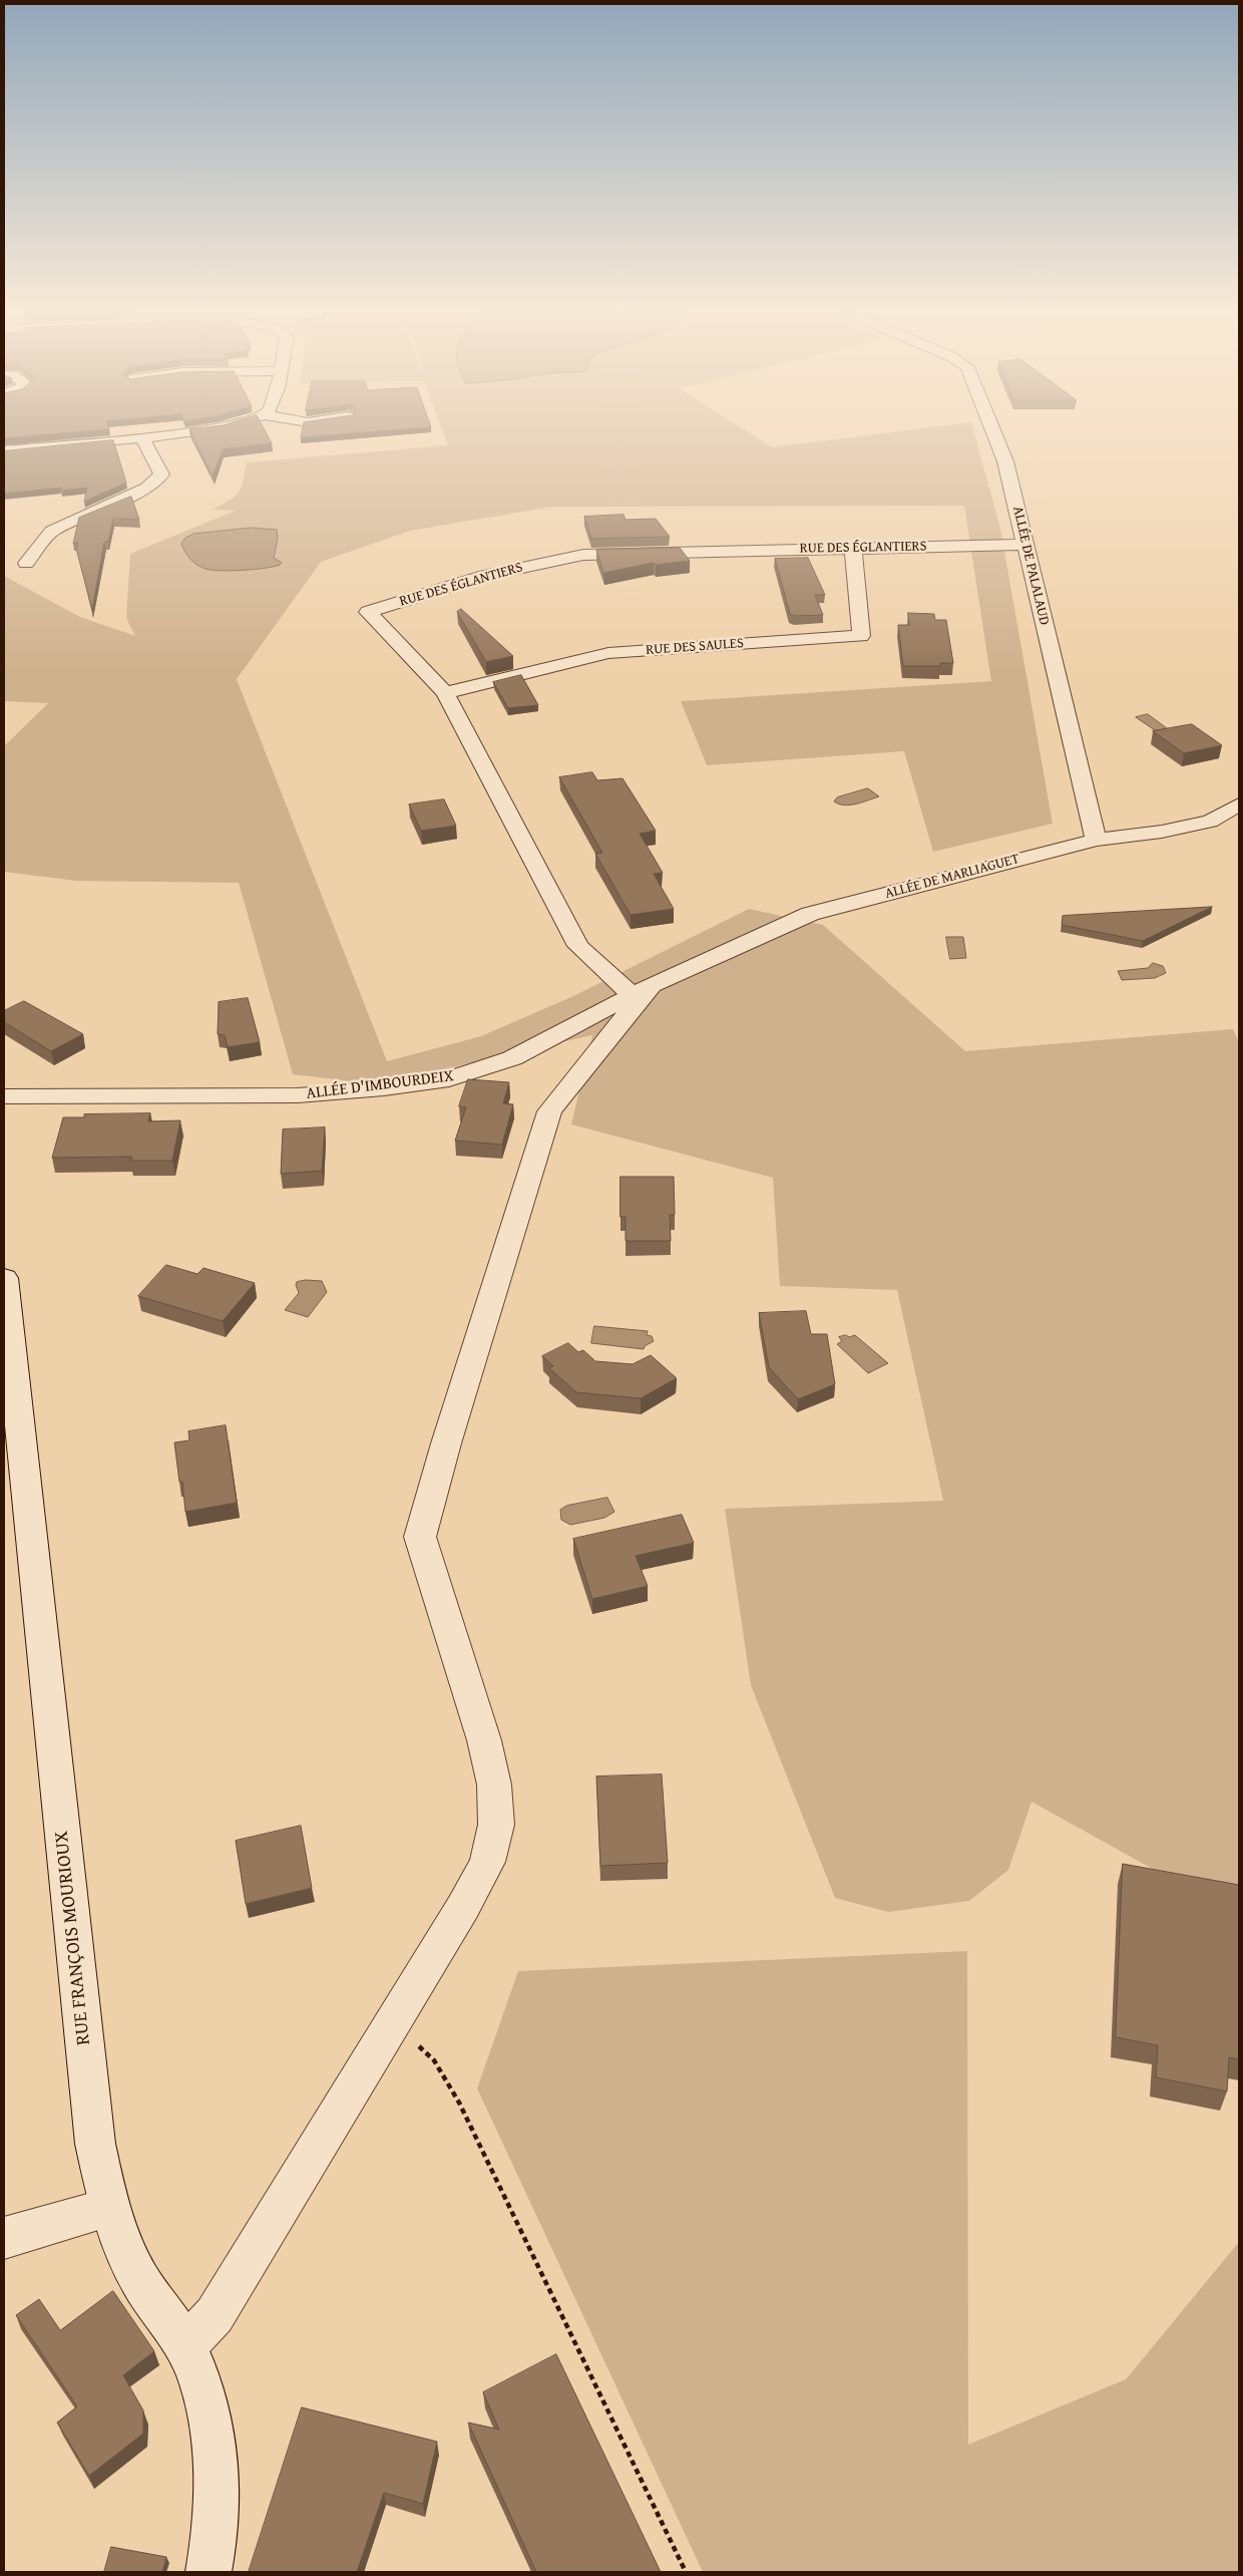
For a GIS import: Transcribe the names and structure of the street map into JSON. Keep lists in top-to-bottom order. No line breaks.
{"streets":{"street":["RUE DES ÉGLANTIERS","ALLÉE DE PALALAUD","RUE DES SAULES","ALLÉE DE MARLIAGUET","ALLÉE D'IMBOURDEIX","RUE FRANÇOIS MOURIOUX"]},"crossings":[["RUE DES ÉGLANTIERS","ALLÉE DE PALALAUD"],["RUE DES ÉGLANTIERS","RUE DES SAULES"],["RUE DES ÉGLANTIERS","ALLÉE D'IMBOURDEIX"],["ALLÉE DE PALALAUD","ALLÉE DE MARLIAGUET"],["ALLÉE DE MARLIAGUET","ALLÉE D'IMBOURDEIX"]]}
